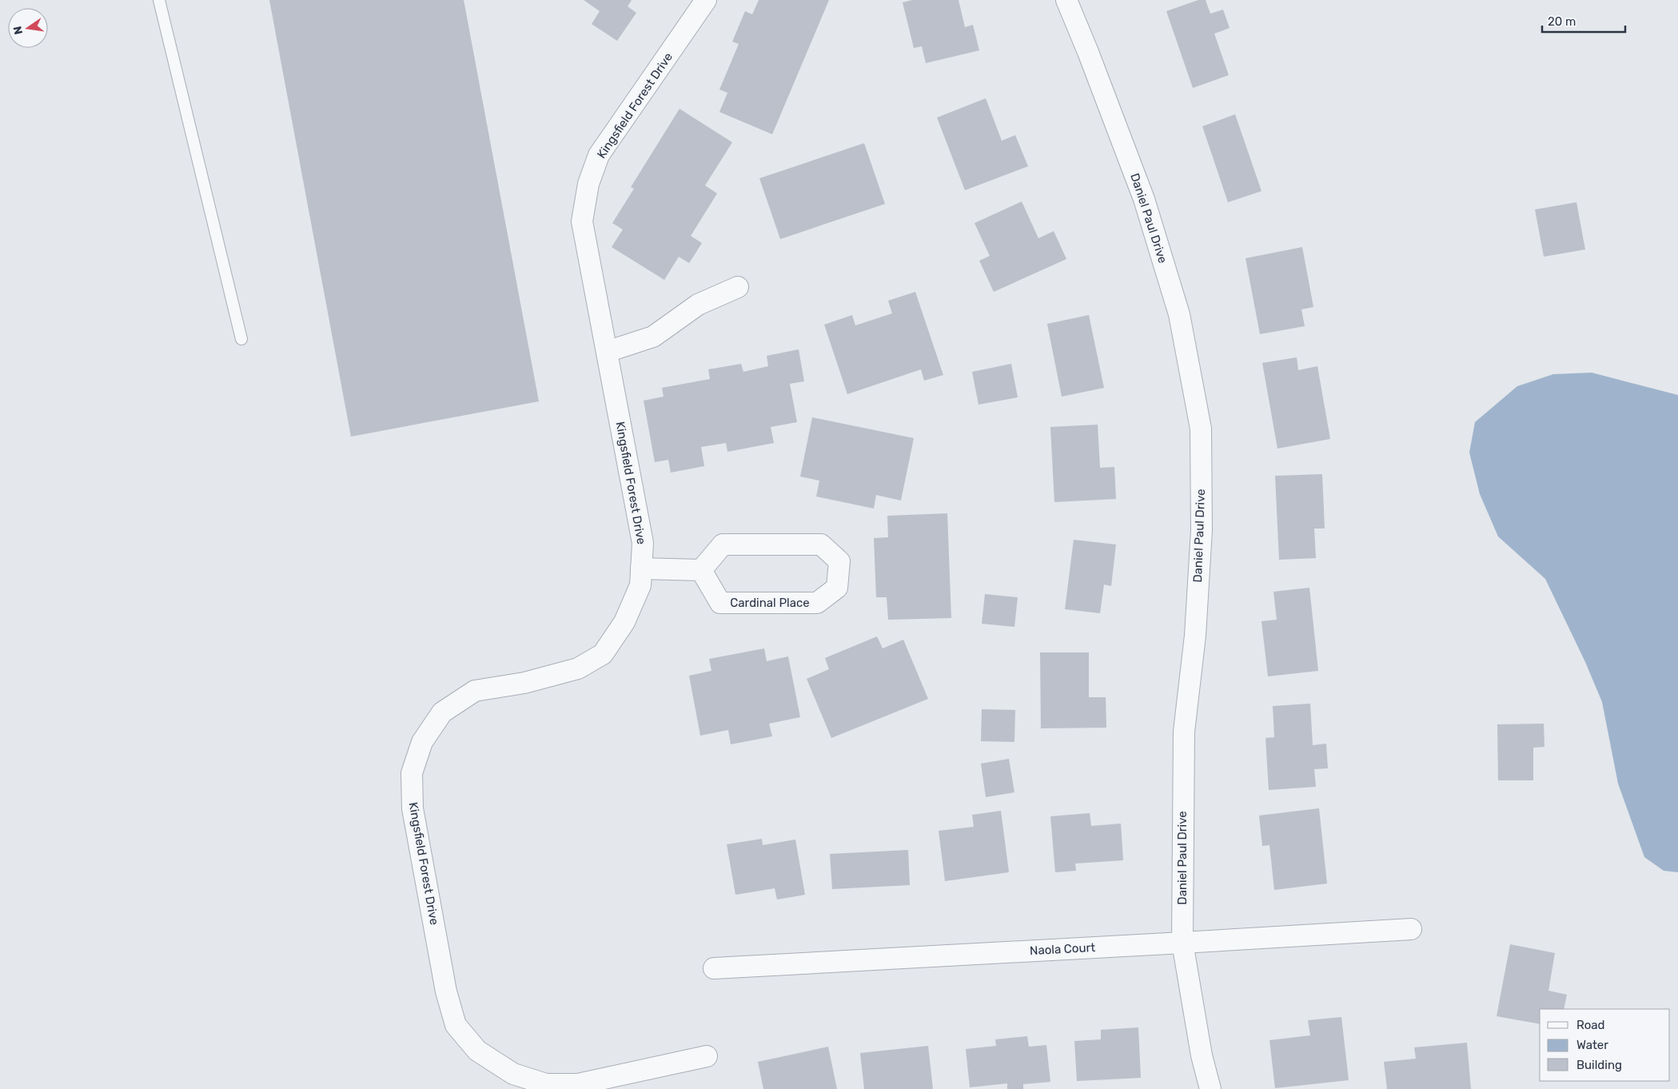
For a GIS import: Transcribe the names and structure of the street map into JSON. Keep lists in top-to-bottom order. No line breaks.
{"streets":{"street":["Kingsfield Forest Drive","Daniel Paul Drive","Cardinal Place","Naola Court"]},"crossings":[["Daniel Paul Drive","Naola Court"]],"legend":["Road","Water","Building"],"scale_bar":"20 m","north":"left"}
